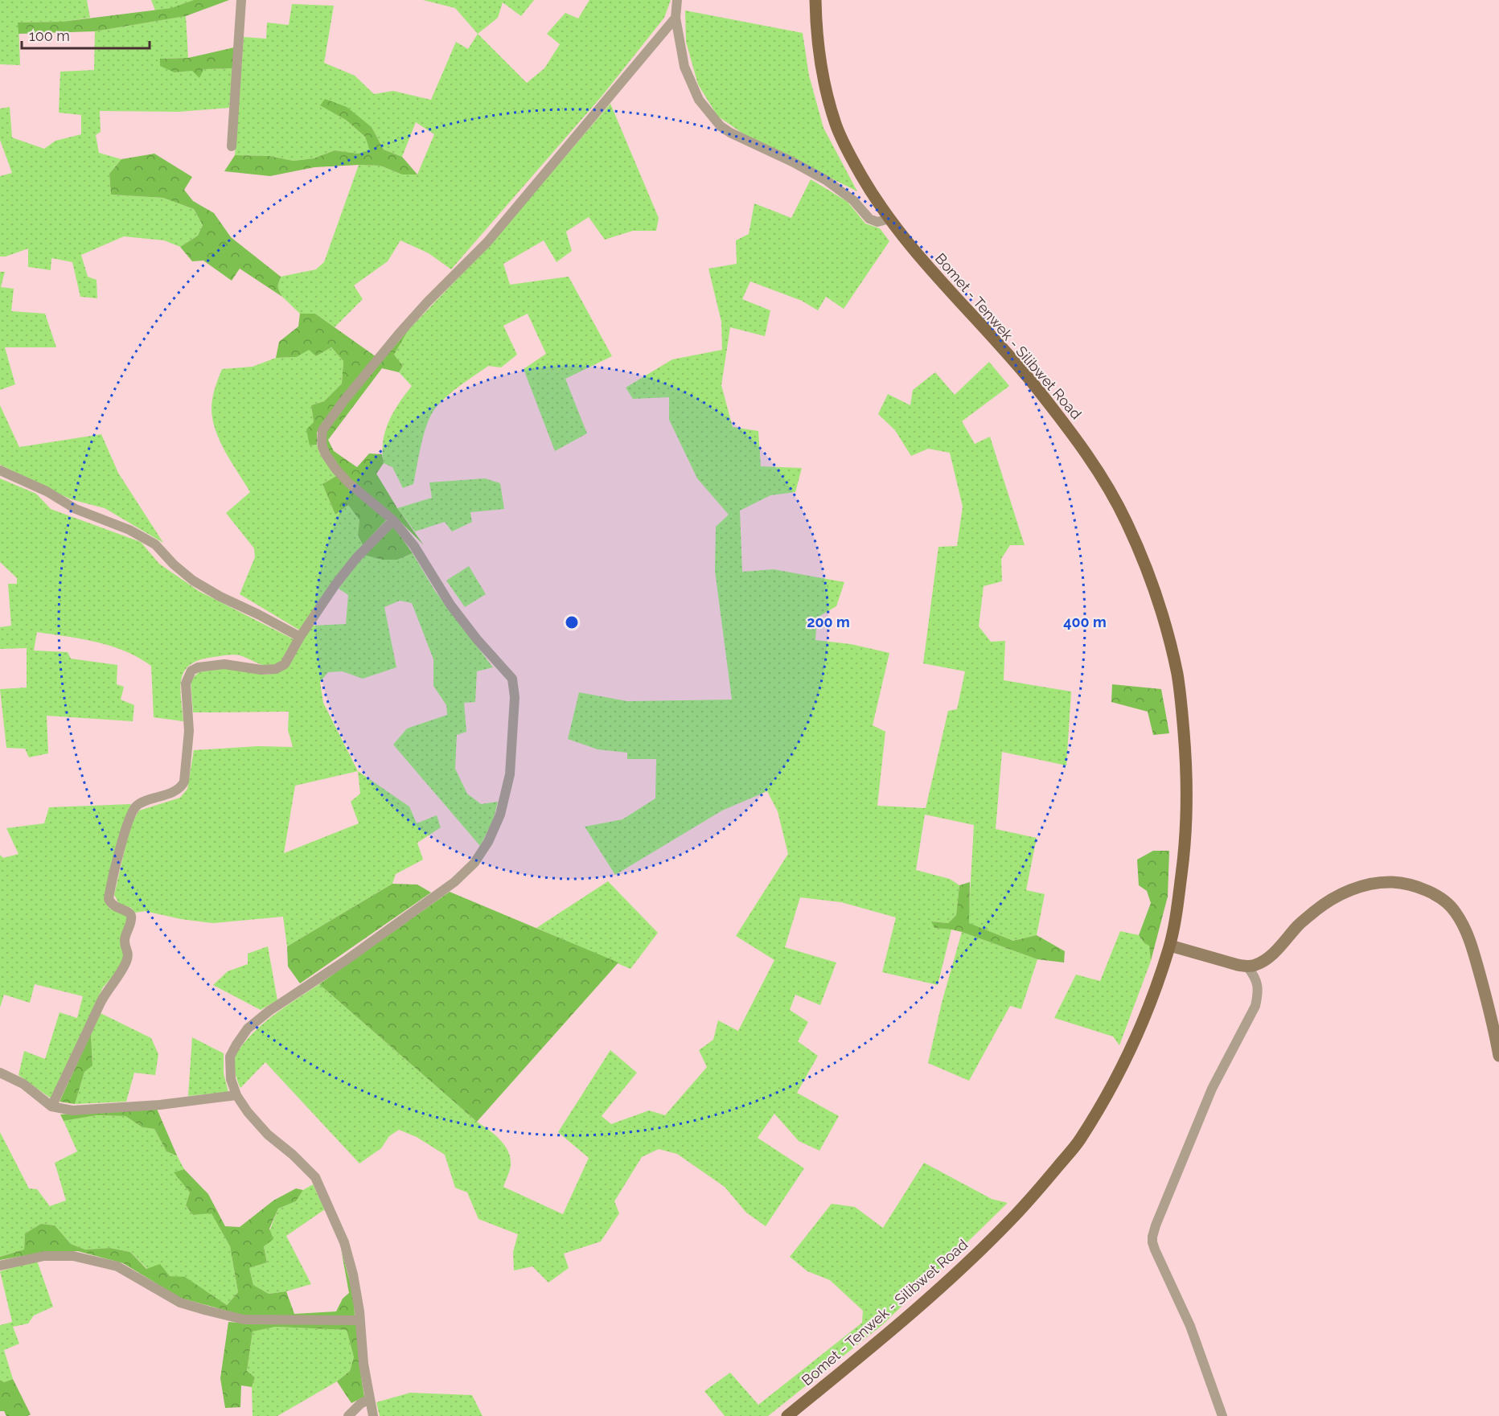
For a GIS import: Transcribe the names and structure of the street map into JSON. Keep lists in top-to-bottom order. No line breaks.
{"streets":{"main road":["Bomet - Tenwek - Silibwet Road"]},"scale_bar":"100 m","rings":["200 m","400 m"]}
